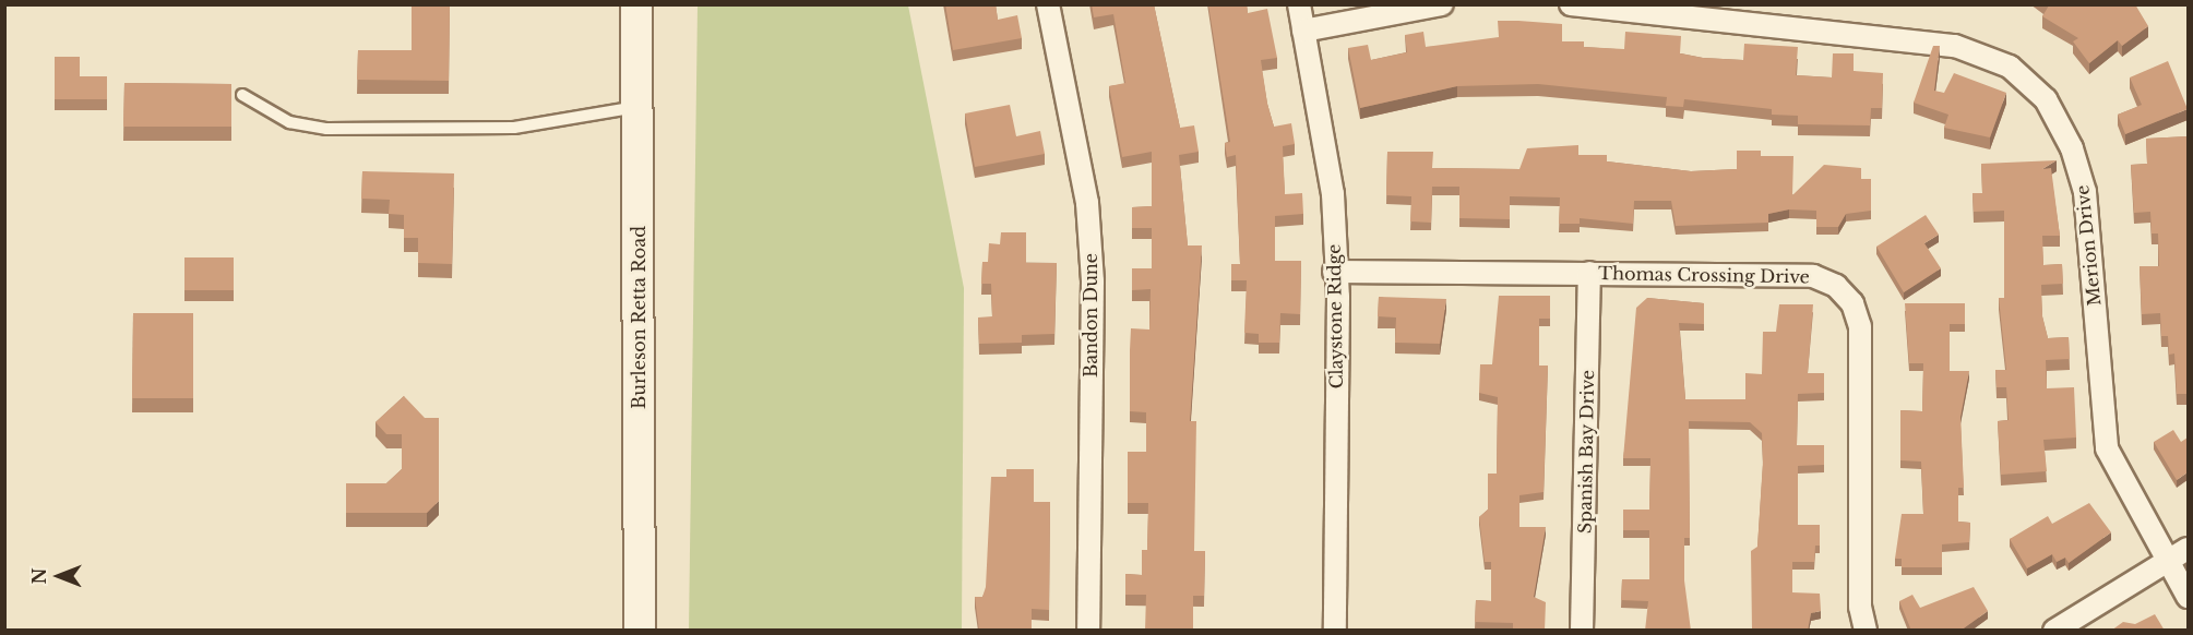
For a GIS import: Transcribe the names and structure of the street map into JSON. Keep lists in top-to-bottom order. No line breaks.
{"streets":{"street":["Merion Drive","Thomas Crossing Drive","Bandon Dune","Claystone Ridge","Burleson Retta Road","Spanish Bay Drive"]},"crossings":[["Thomas Crossing Drive","Claystone Ridge"],["Thomas Crossing Drive","Spanish Bay Drive"]],"north":"left"}
